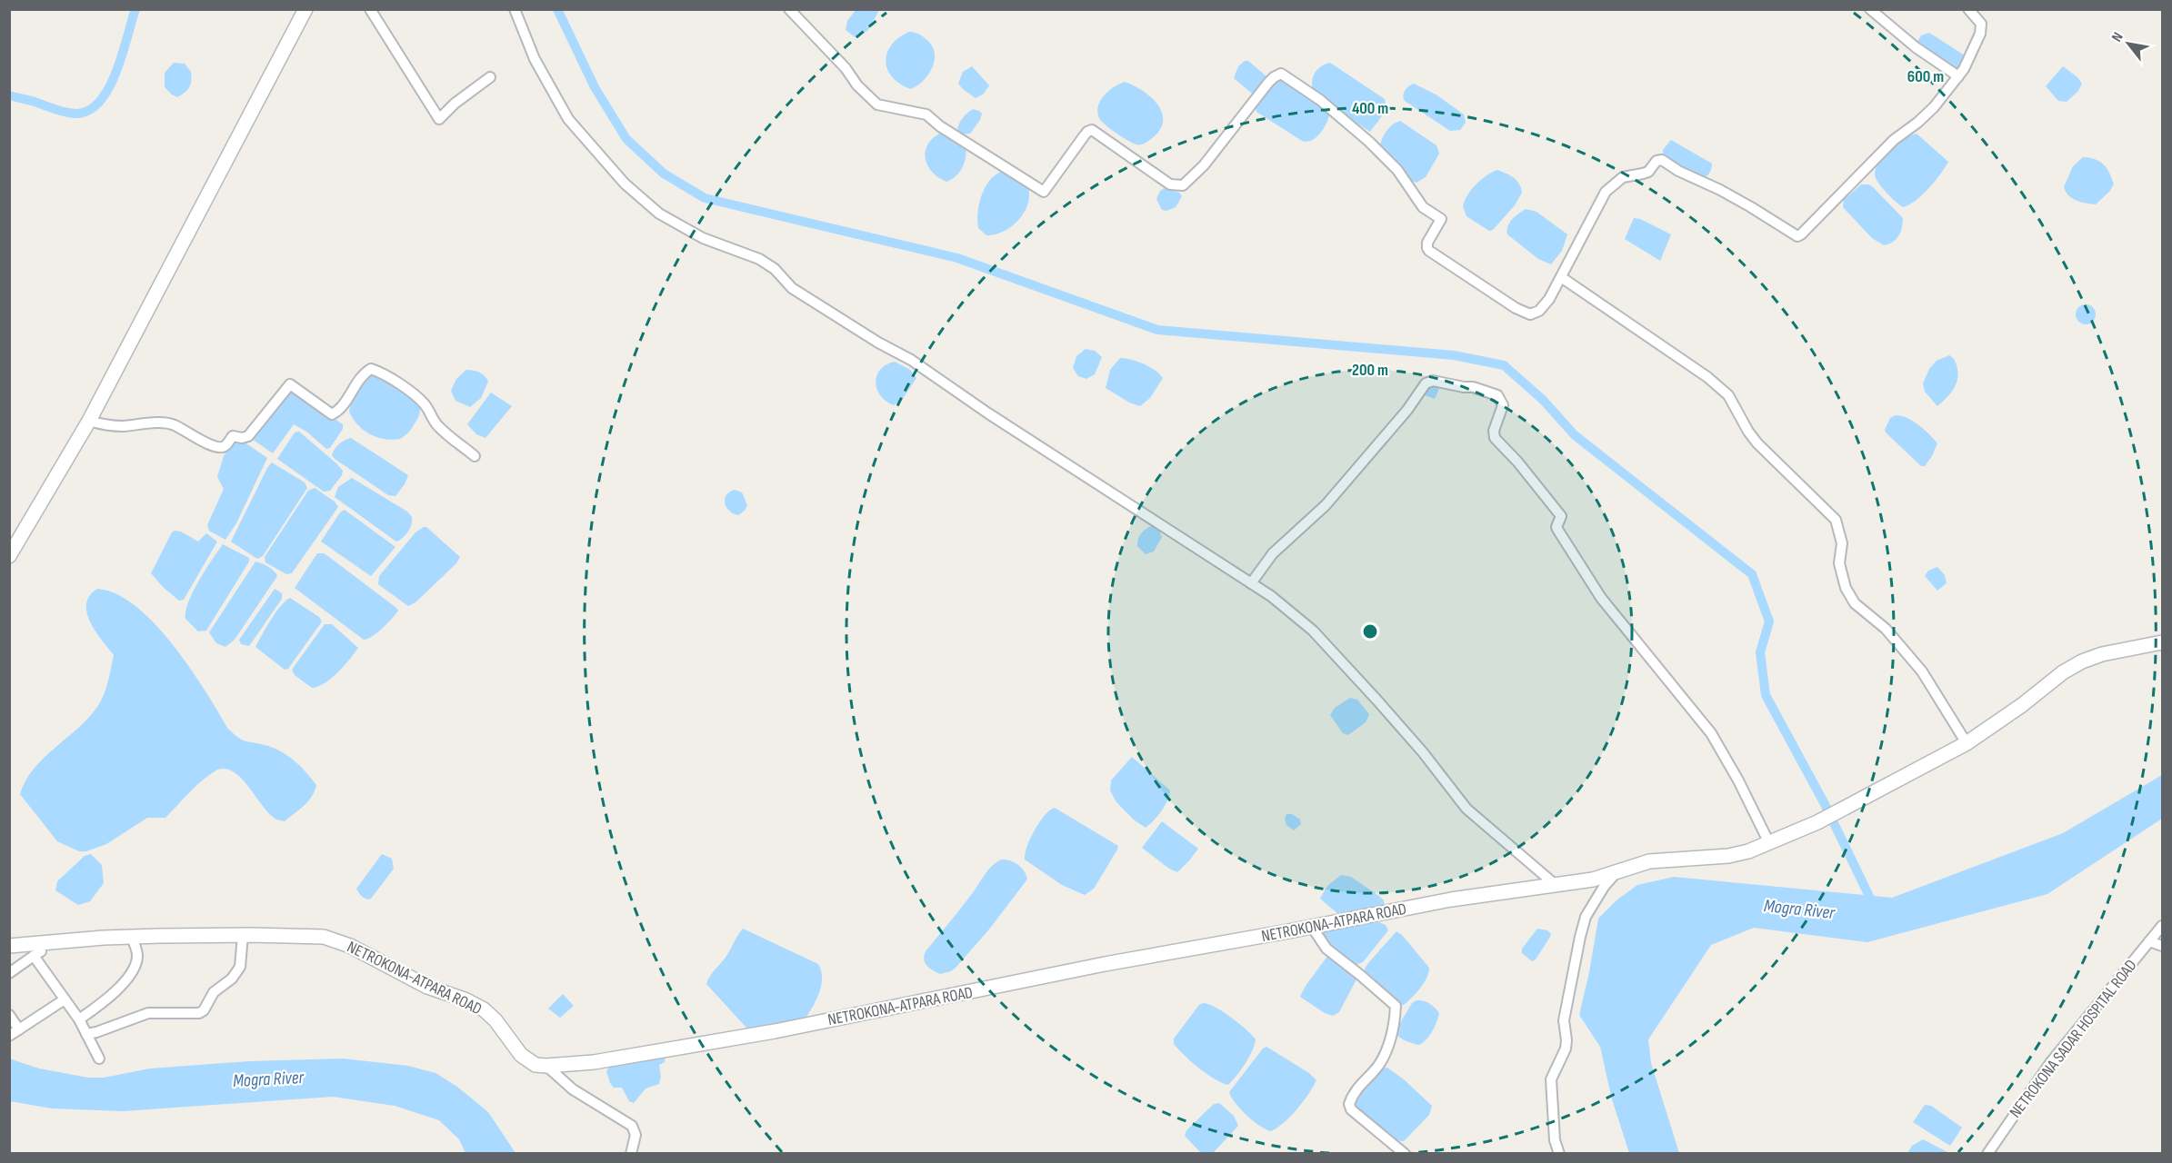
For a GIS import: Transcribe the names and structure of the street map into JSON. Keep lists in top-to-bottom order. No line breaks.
{"streets":{"street":["NETROKONA-ATPARA ROAD","NETROKONA SADAR HOSPITAL ROAD"]},"water":["Mogra River"],"north":"top left","rings":["600 m","400 m","200 m"]}
